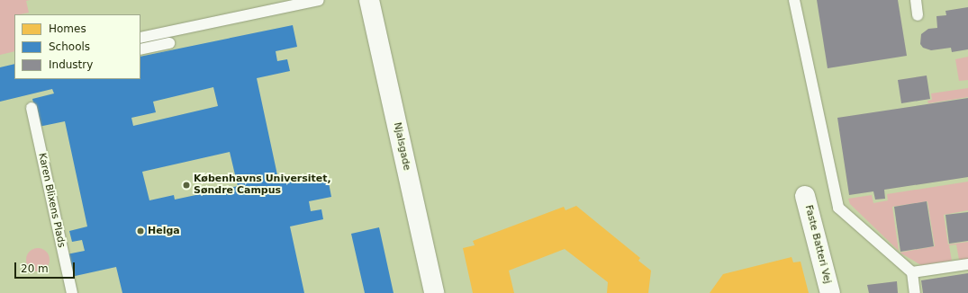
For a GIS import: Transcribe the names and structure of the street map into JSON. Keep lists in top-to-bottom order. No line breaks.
{"streets":{"street":["Njalsgade","Faste Batteri Vej"],"lane":["Karen Blixens Plads"]},"places":["Københavns Universitet, Søndre Campus","Helga"],"legend":["Homes","Schools","Industry"],"scale_bar":"20 m"}
